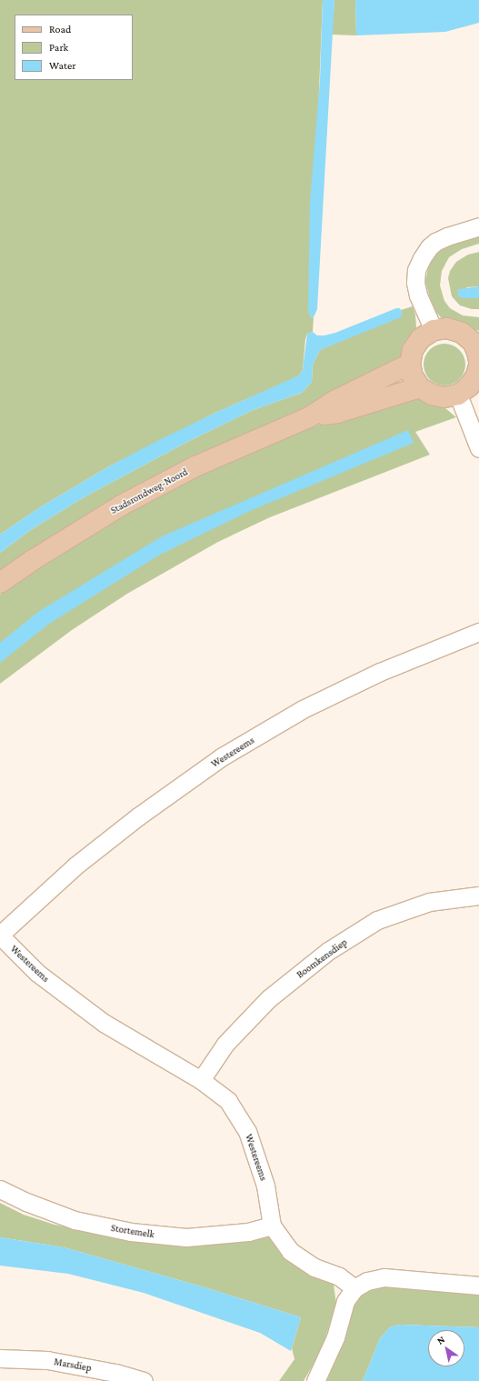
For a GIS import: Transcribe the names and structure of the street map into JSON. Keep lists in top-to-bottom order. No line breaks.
{"streets":{"main road":["Stadsrondweg-Noord"],"street":["Westereems","Boomkensdiep","Stortemelk","Marsdiep"]},"crossings":[["Westereems","Boomkensdiep"],["Westereems","Stortemelk"]],"legend":["Road","Park","Water"],"north":"top left"}
